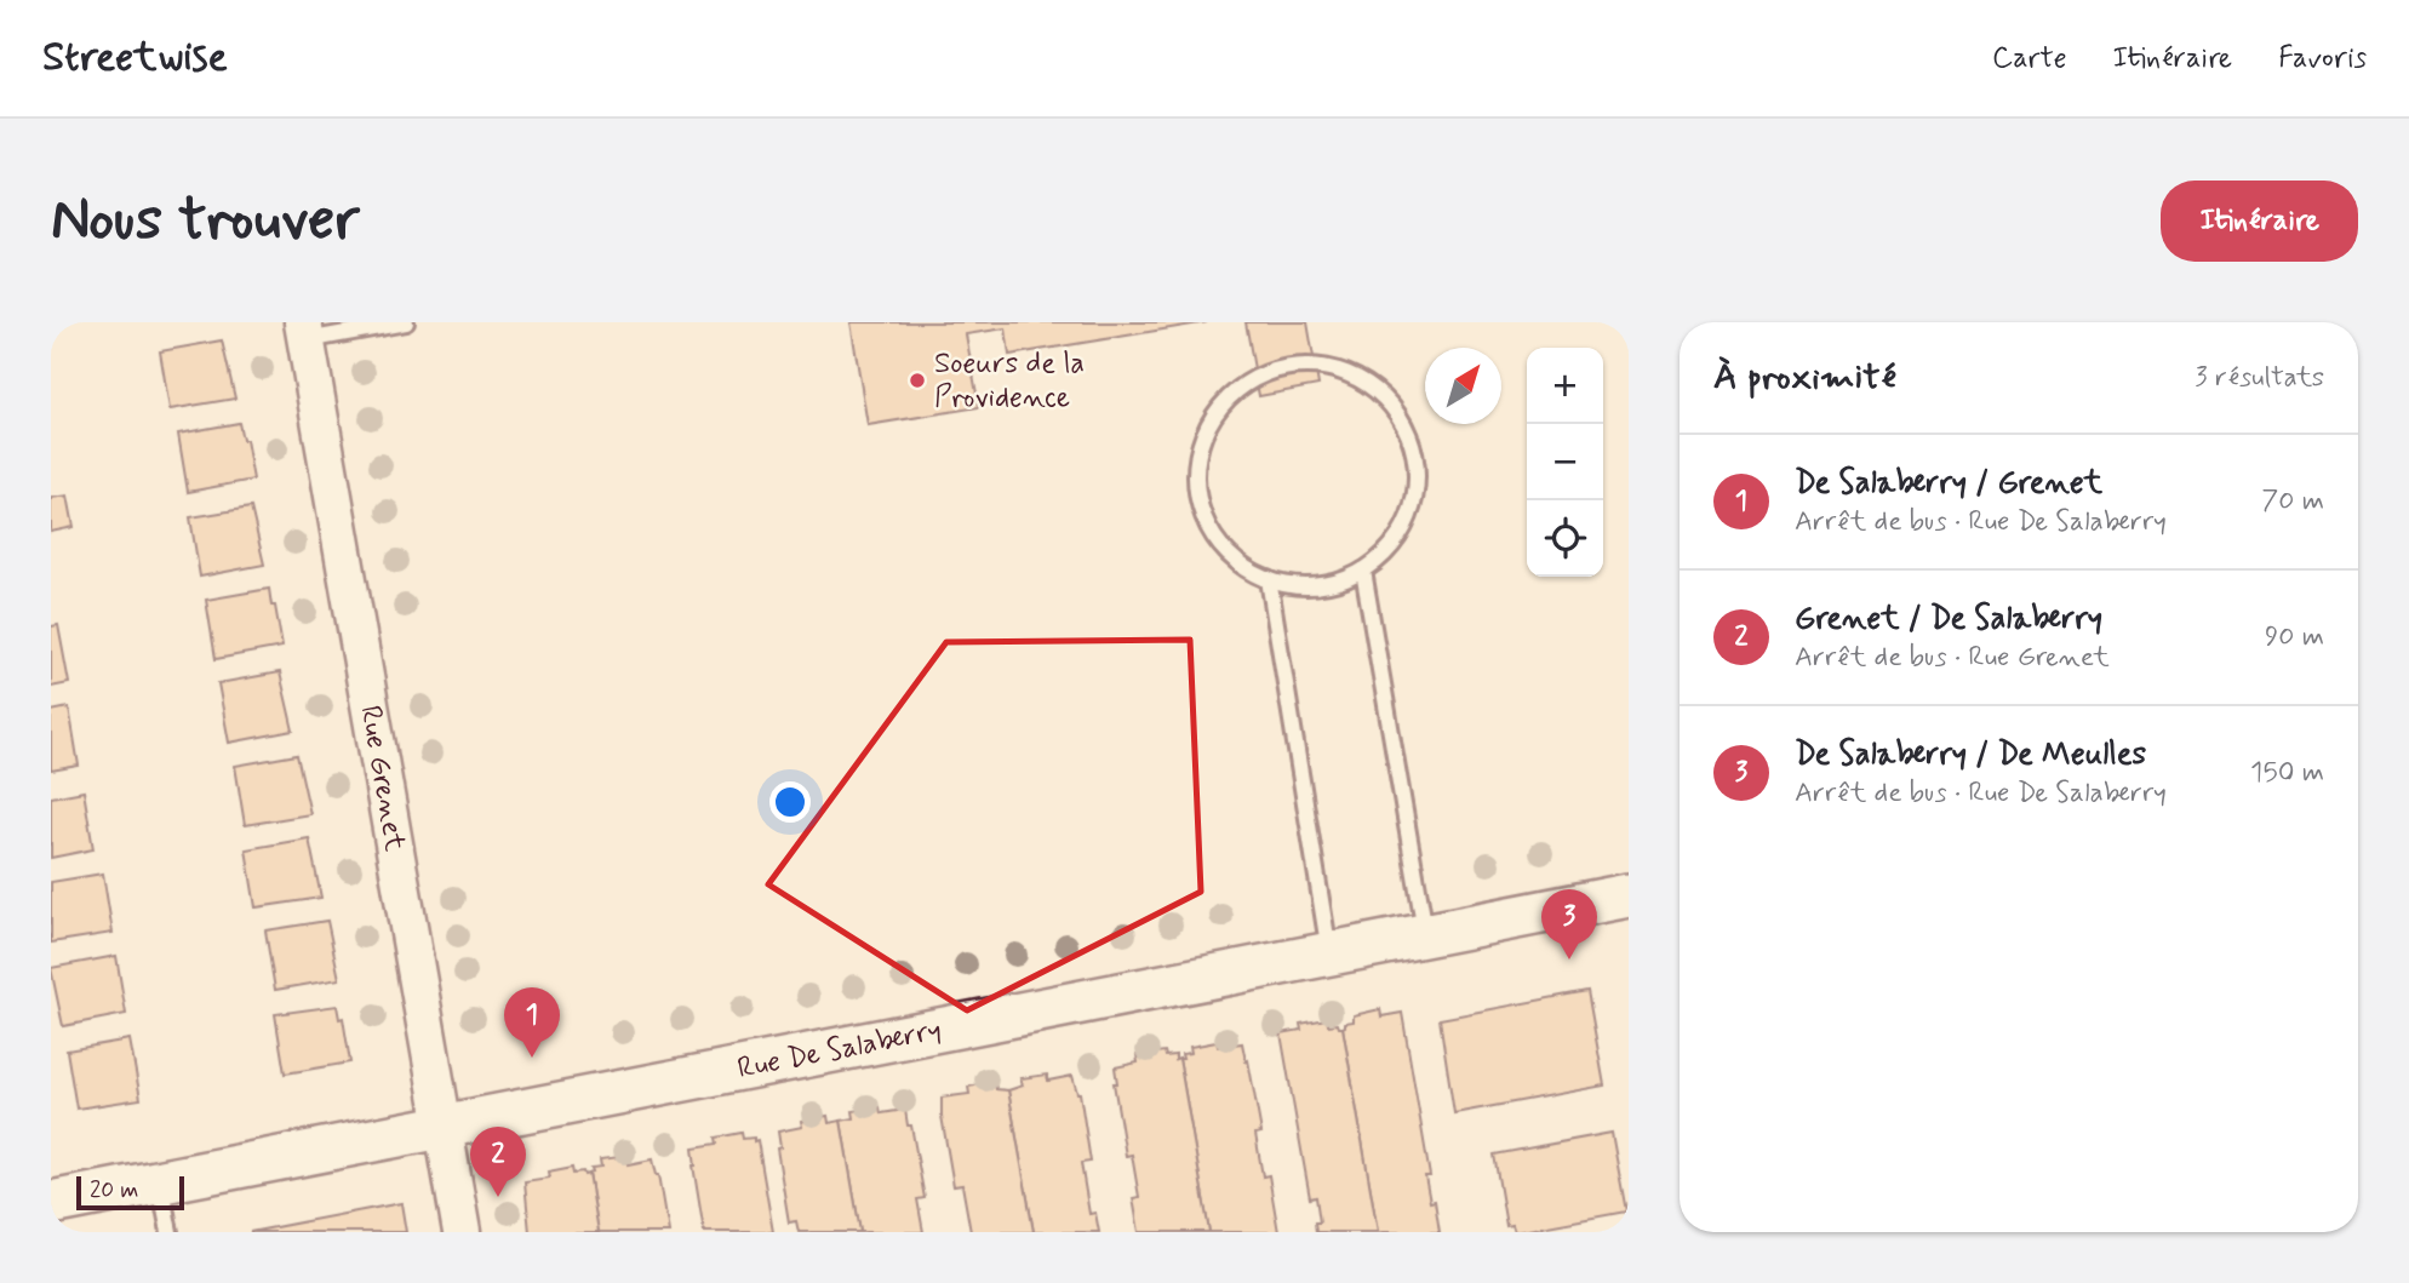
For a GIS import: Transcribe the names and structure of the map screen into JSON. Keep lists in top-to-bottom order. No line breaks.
{"streets":{"main road":["Rue De Salaberry"],"street":["Rue Grenet"]},"crossings":[["Rue Grenet","Rue De Salaberry"]],"places":["Soeurs de la Providence"],"scale_bar":"20 m","north":"top right","page":{"header":"Streetwise","nav":["Carte","Itinéraire","Favoris"],"buttons":"Itinéraire","title":"Nous trouver","heading":["À proximité","3 résultats"],"map_buttons":["+","−"],"list":[{"mark":"1","name":"De Salaberry / Grenet","note":"Arrêt de bus · Rue De Salaberry","value":"70 m"},{"mark":"2","name":"Grenet / De Salaberry","note":"Arrêt de bus · Rue Grenet","value":"90 m"},{"mark":"3","name":"De Salaberry / De Meulles","note":"Arrêt de bus · Rue De Salaberry","value":"150 m"}],"pins":["3","1","2"],"scale":"20 m"}}
